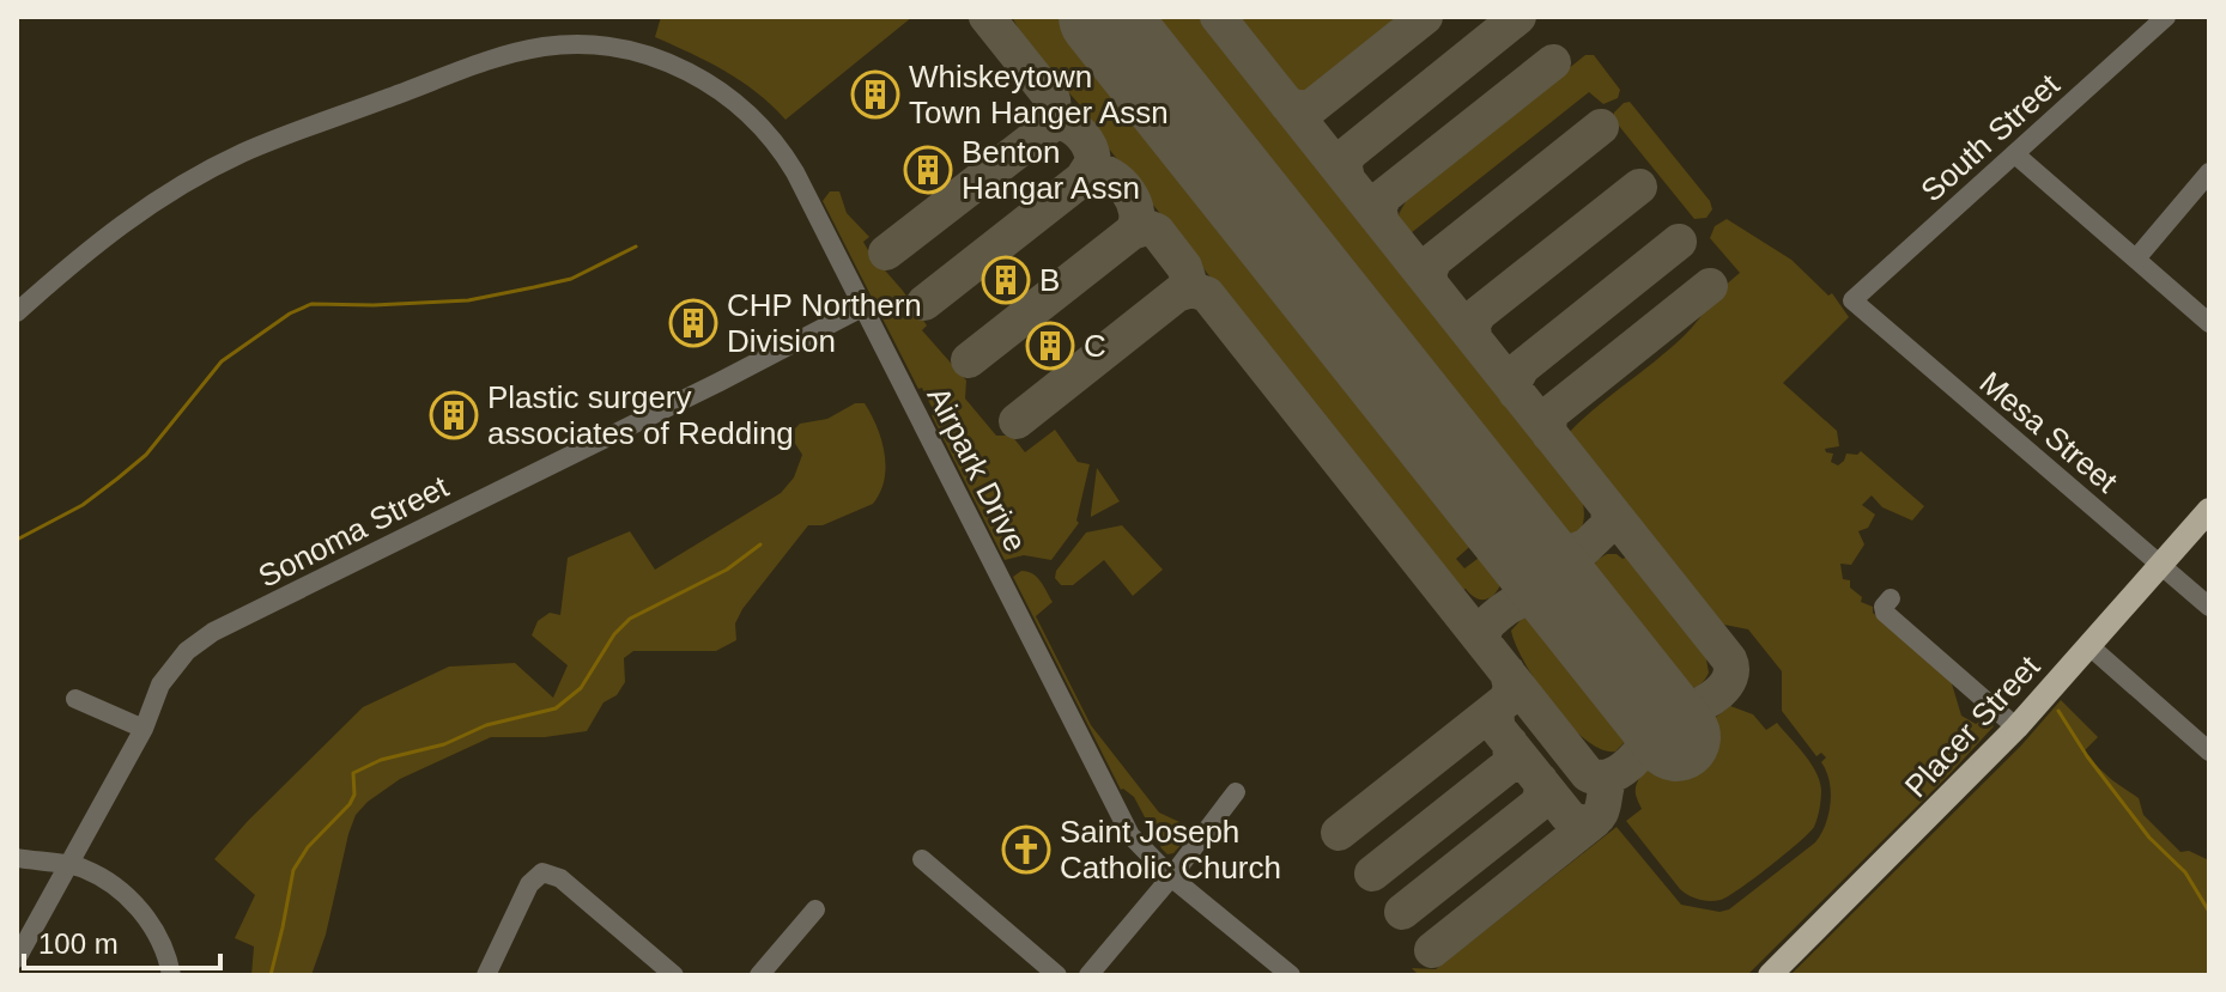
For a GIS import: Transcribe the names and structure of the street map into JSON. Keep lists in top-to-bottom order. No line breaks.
{"streets":{"main road":["Placer Street"],"street":["South Street","Mesa Street","Airpark Drive","Sonoma Street"]},"crossings":[["South Street","Mesa Street"],["Mesa Street","Placer Street"],["Airpark Drive","Sonoma Street"]],"places":{"building":["Whiskeytown Town Hanger Assn","Benton Hangar Assn","B","CHP Northern Division","C","Plastic surgery associates of Redding"],"church":["Saint Joseph Catholic Church"]},"scale_bar":"100 m"}
